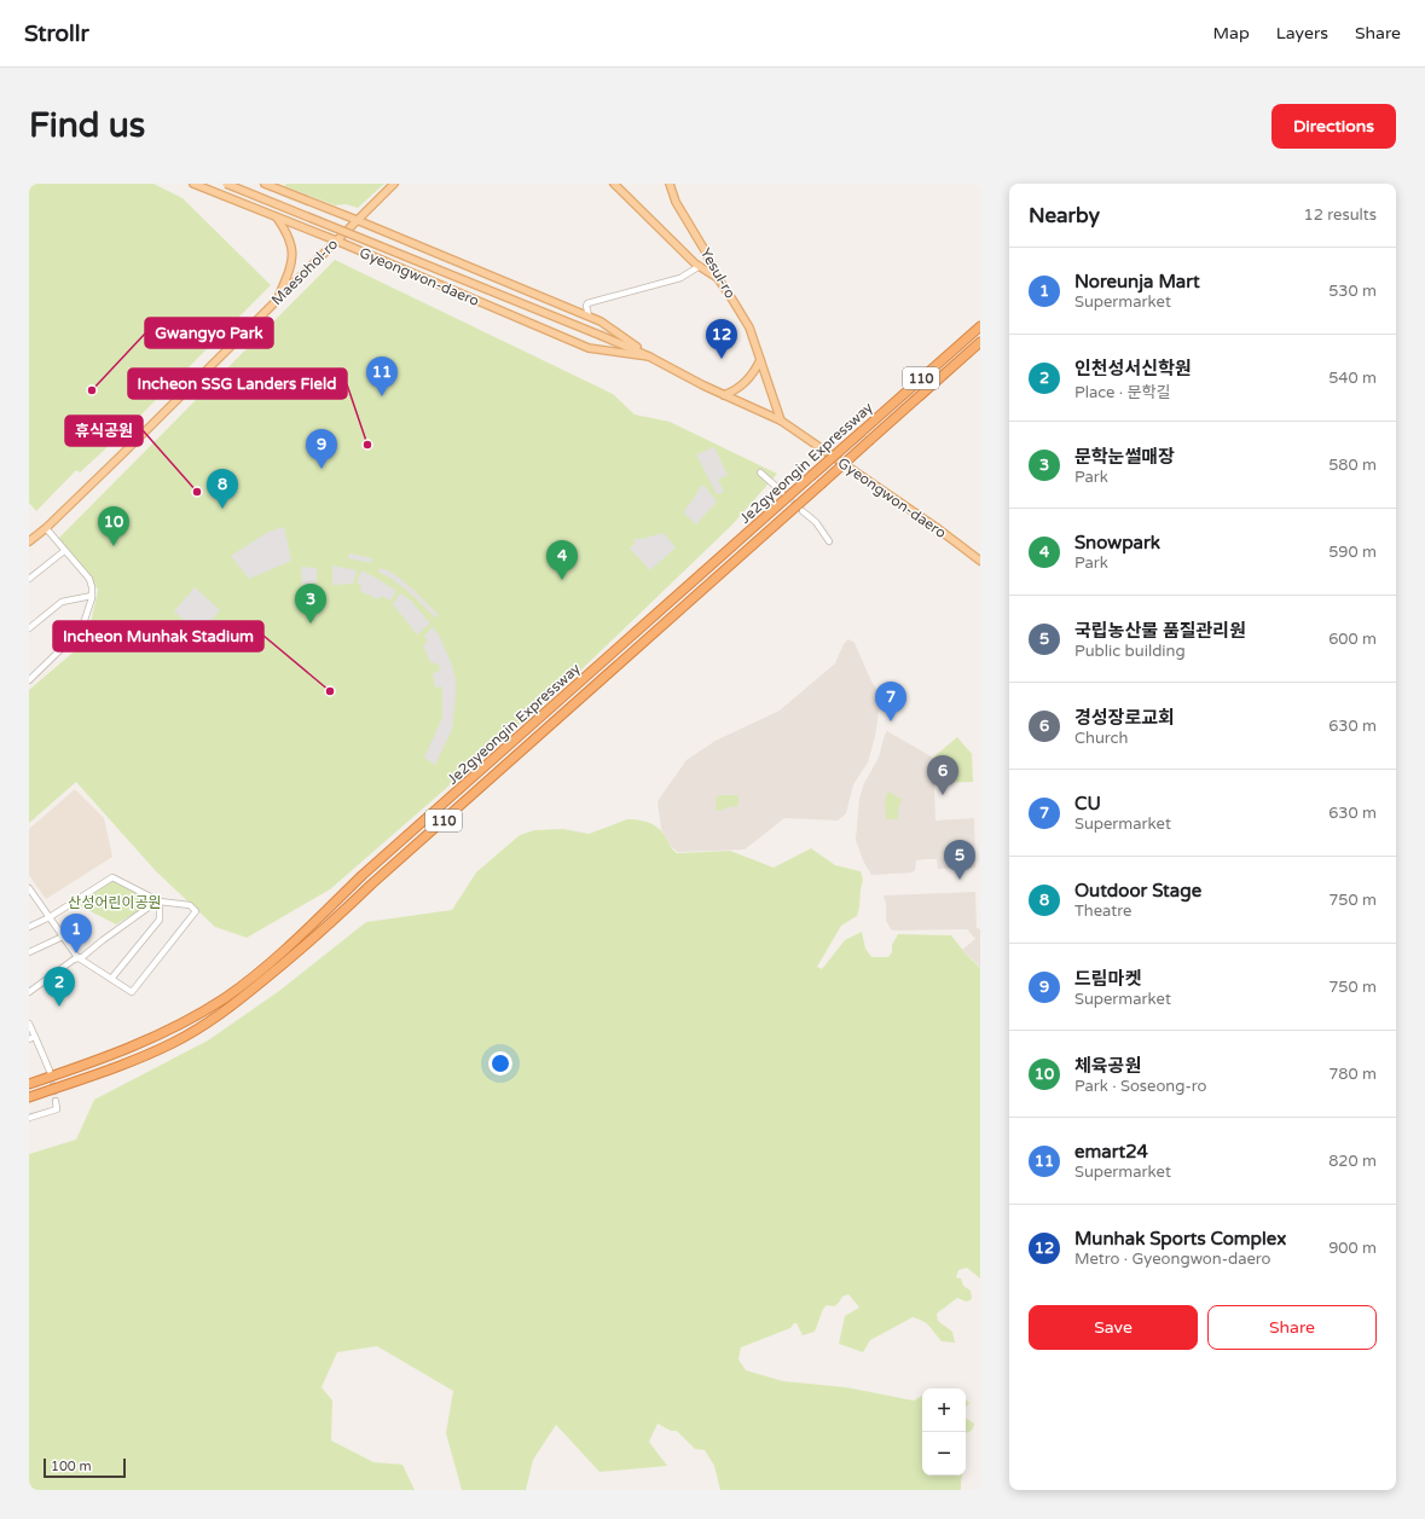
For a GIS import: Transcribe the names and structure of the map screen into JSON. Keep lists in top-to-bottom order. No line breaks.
{"streets":{"highway":["110","Je2gyeongin Expressway"],"main road":["Maesohol-ro","Yesul-ro","Gyeongwon-daero"]},"crossings":[["Maesohol-ro","Gyeongwon-daero"],["Yesul-ro","Gyeongwon-daero"]],"parks":["산성어린이공원"],"places":["Gwangyo Park","Incheon SSG Landers Field","휴식공원","Incheon Munhak Stadium"],"scale_bar":"100 m","page":{"header":"Strollr","nav":["Map","Layers","Share"],"buttons":["Directions",["Save","Share"]],"title":"Find us","heading":["Nearby","12 results"],"list":[{"mark":"1","name":"Noreunja Mart","note":"Supermarket","value":"530 m"},{"mark":"2","name":"인천성서신학원","note":"Place · 문학길","value":"540 m"},{"mark":"3","name":"문학눈썰매장","note":"Park","value":"580 m"},{"mark":"4","name":"Snowpark","note":"Park","value":"590 m"},{"mark":"5","name":"국립농산물 품질관리원","note":"Public building","value":"600 m"},{"mark":"6","name":"경성장로교회","note":"Church","value":"630 m"},{"mark":"7","name":"CU","note":"Supermarket","value":"630 m"},{"mark":"8","name":"Outdoor Stage","note":"Theatre","value":"750 m"},{"mark":"9","name":"드림마켓","note":"Supermarket","value":"750 m"},{"mark":"10","name":"체육공원","note":"Park · Soseong-ro","value":"780 m"},{"mark":"11","name":"emart24","note":"Supermarket","value":"820 m"},{"mark":"12","name":"Munhak Sports Complex","note":"Metro · Gyeongwon-daero","value":"900 m"}],"pins":["12","11","9","8","10","4","3","7","6","5","1","2"],"map_buttons":["+","−"],"scale":"100 m"}}
